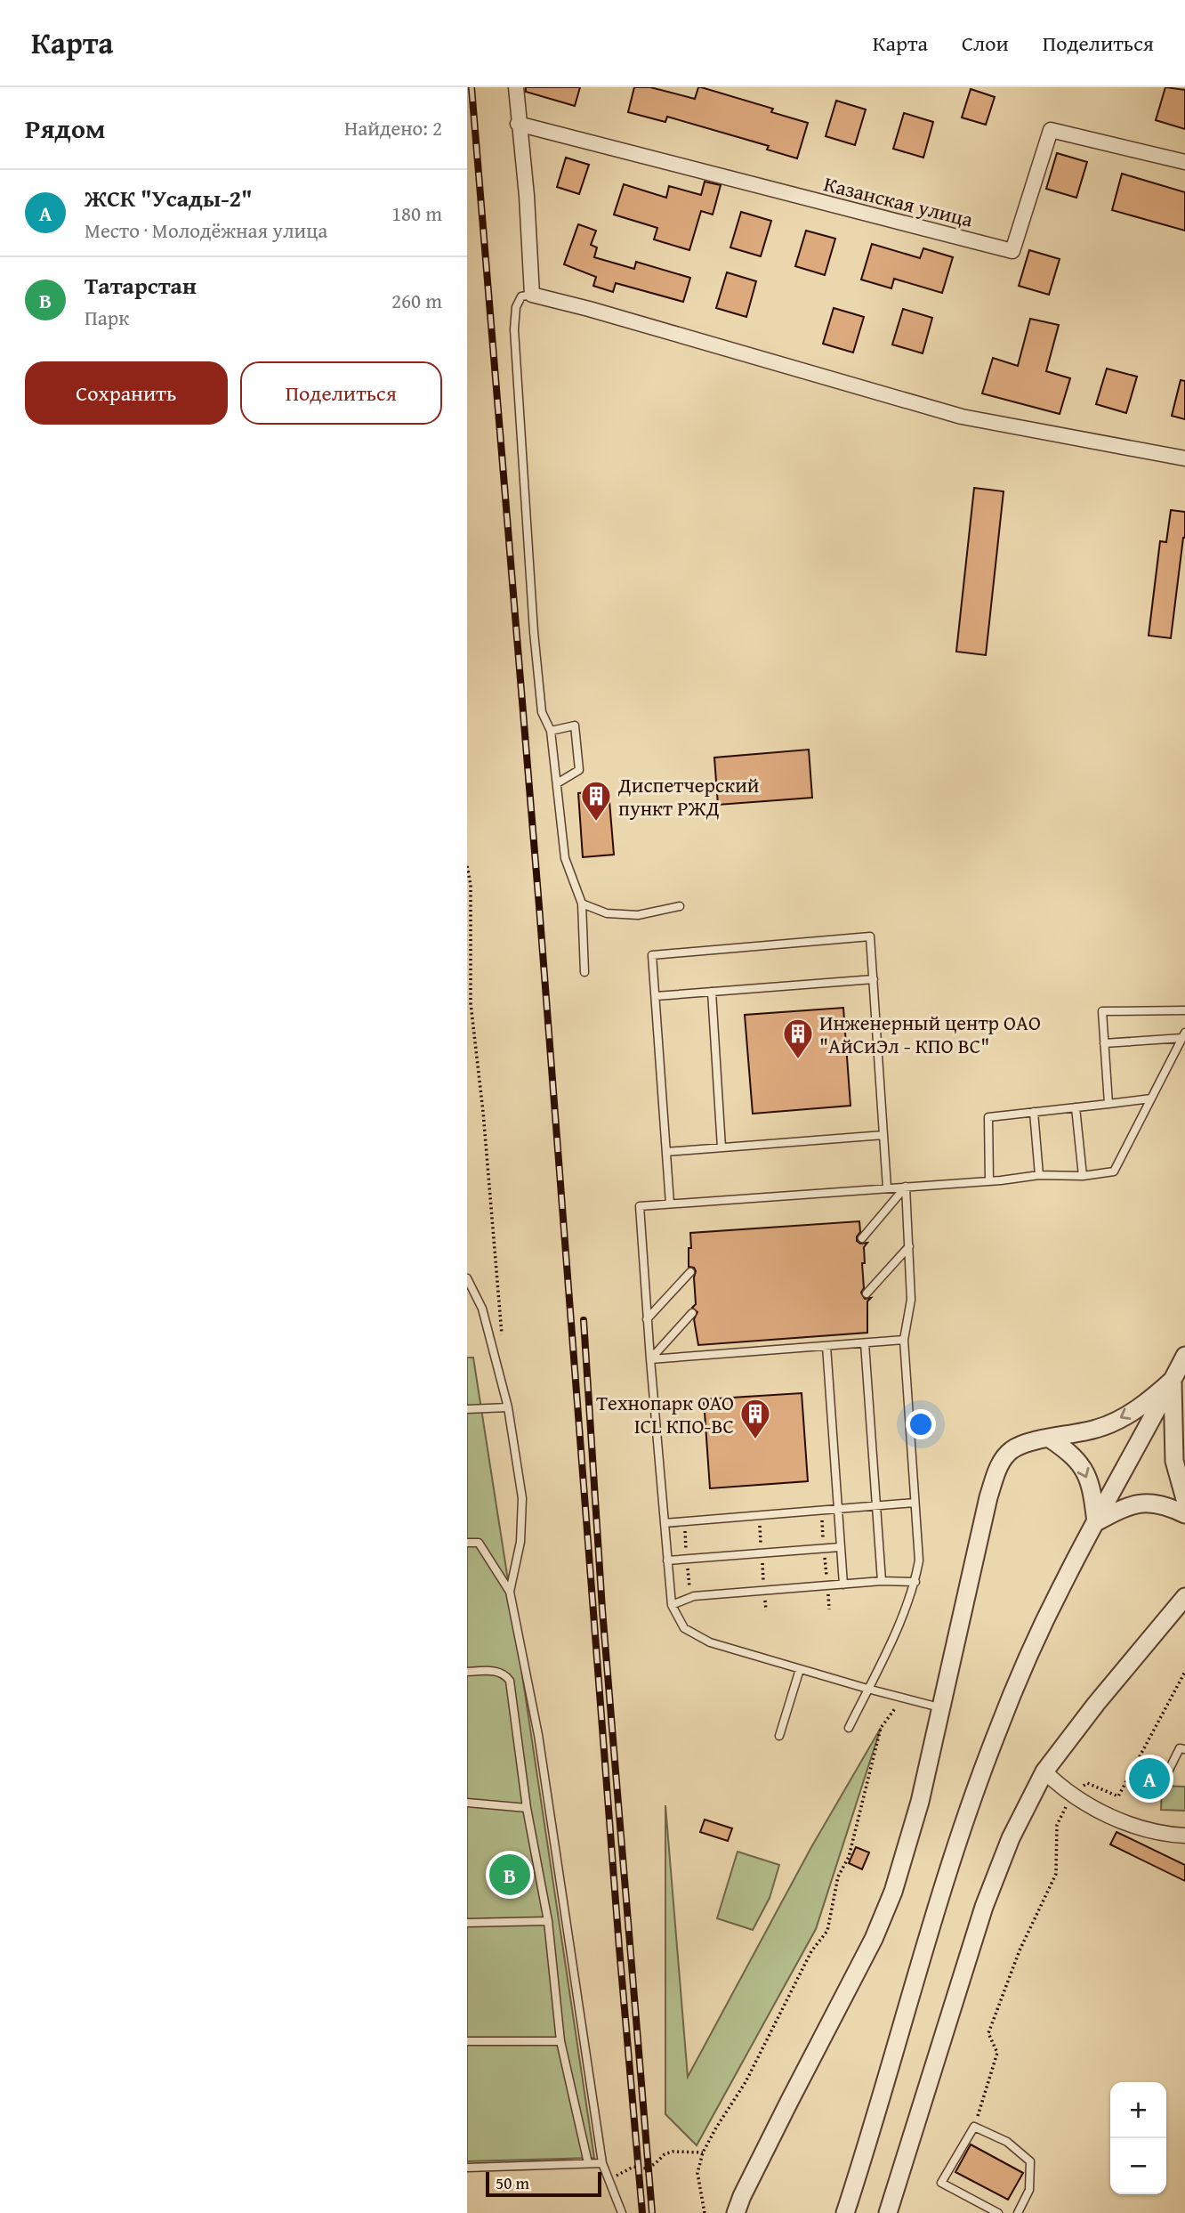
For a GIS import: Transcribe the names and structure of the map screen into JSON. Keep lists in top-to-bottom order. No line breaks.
{"streets":{"street":["Казанская улица"]},"places":{"building":["Диспетчерский пункт РЖД","Инженерный центр ОАО \"АйСиЭл - КПО ВС\"","Технопарк OAO ICL КПО-ВС"]},"scale_bar":"50 m","page":{"header":"Карта","nav":["Карта","Слои","Поделиться"],"heading":["Рядом","Найдено: 2"],"list":[{"mark":"A","name":"ЖСК \"Усады-2\"","note":"Место · Молодёжная улица","value":"180 m"},{"mark":"B","name":"Татарстан","note":"Парк","value":"260 m"}],"buttons":["Сохранить","Поделиться"],"pins":["A","B"],"map_buttons":["+","−"],"scale":"50 m"}}
